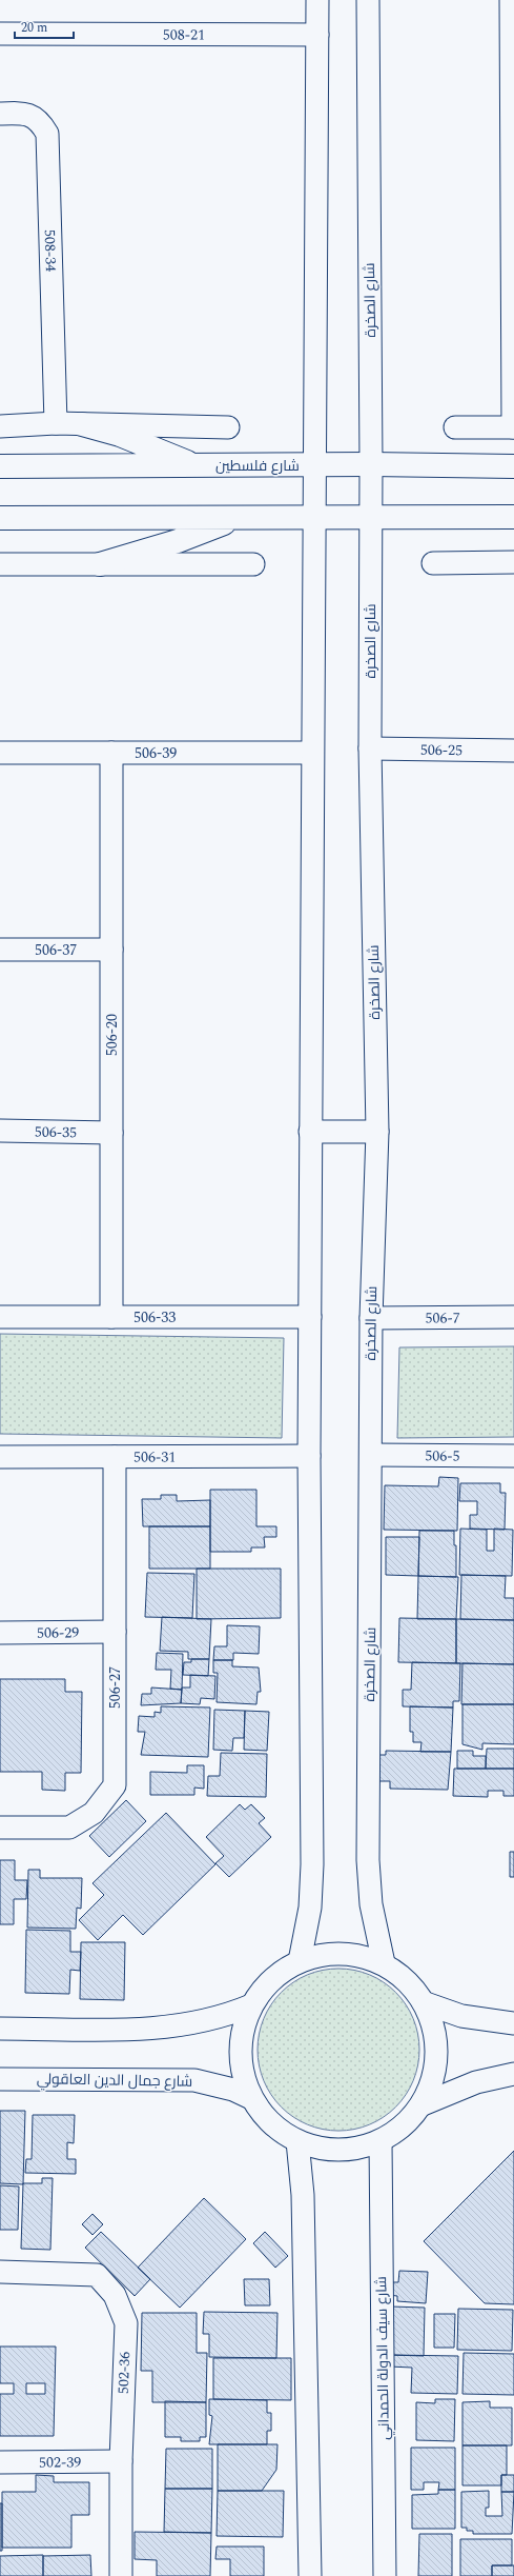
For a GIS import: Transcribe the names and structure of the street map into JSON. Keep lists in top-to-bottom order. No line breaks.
{"streets":{"main road":["شارع فلسطين"],"street":["508-21","508-34","شارع الصخرة","506-25","506-39","506-37","506-20","506-35","506-33","506-7","506-5","506-31","506-29","506-27","شارع جمال الدين العاقولي","شارع سيف الدولة الحمداني","502-36","502-39"]},"crossings":[["شارع الصخرة","شارع فلسطين"],["شارع الصخرة","506-25"],["شارع الصخرة","506-7"],["شارع الصخرة","506-5"],["506-39","506-20"],["506-37","506-20"],["506-20","506-35"],["506-20","506-33"],["506-31","506-27"],["506-29","506-27"],["502-36","502-39"]],"scale_bar":"20 m"}
